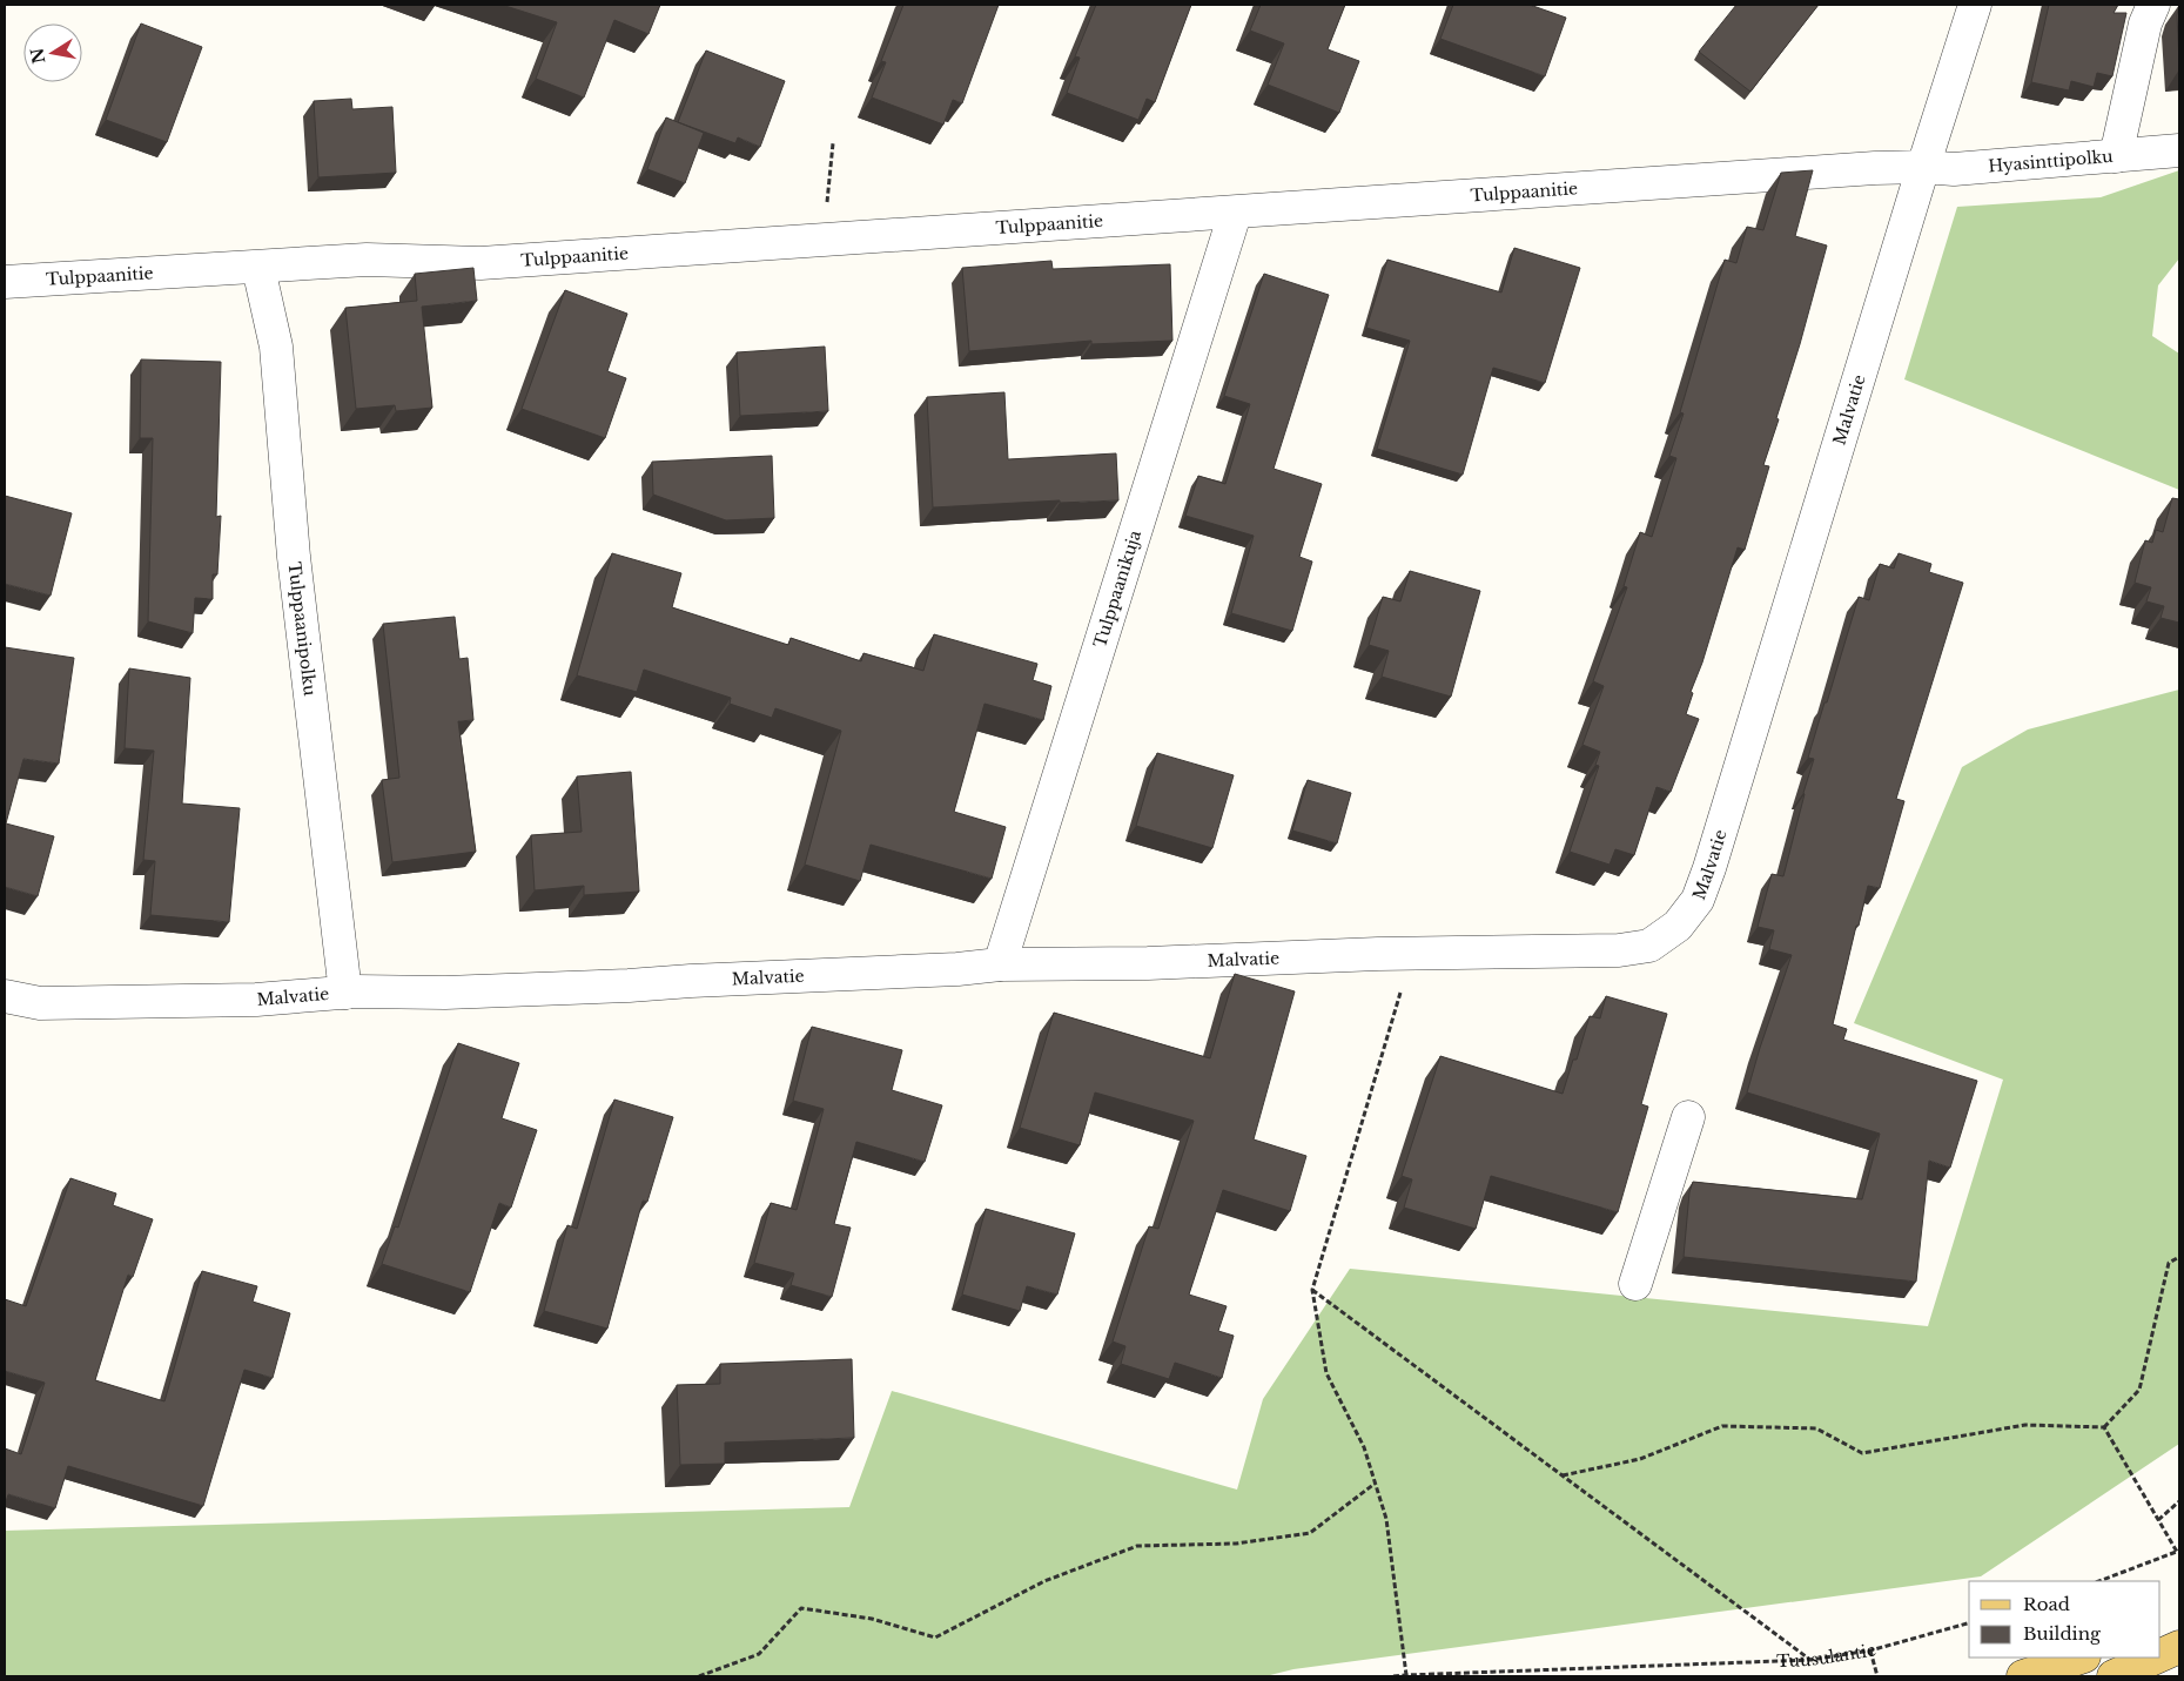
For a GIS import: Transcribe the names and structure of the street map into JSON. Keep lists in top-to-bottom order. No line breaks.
{"streets":{"street":["Hyasinttipolku","Tulppaanitie","Malvatie","Tulppaanikuja","Tulppaanipolku"],"path":["Tuusulantie"]},"crossings":[["Hyasinttipolku","Tulppaanitie"],["Hyasinttipolku","Malvatie"],["Tulppaanitie","Malvatie"],["Tulppaanitie","Tulppaanikuja"],["Tulppaanitie","Tulppaanipolku"],["Malvatie","Tulppaanikuja"],["Malvatie","Tulppaanipolku"]],"legend":["Road","Building"],"north":"left"}
